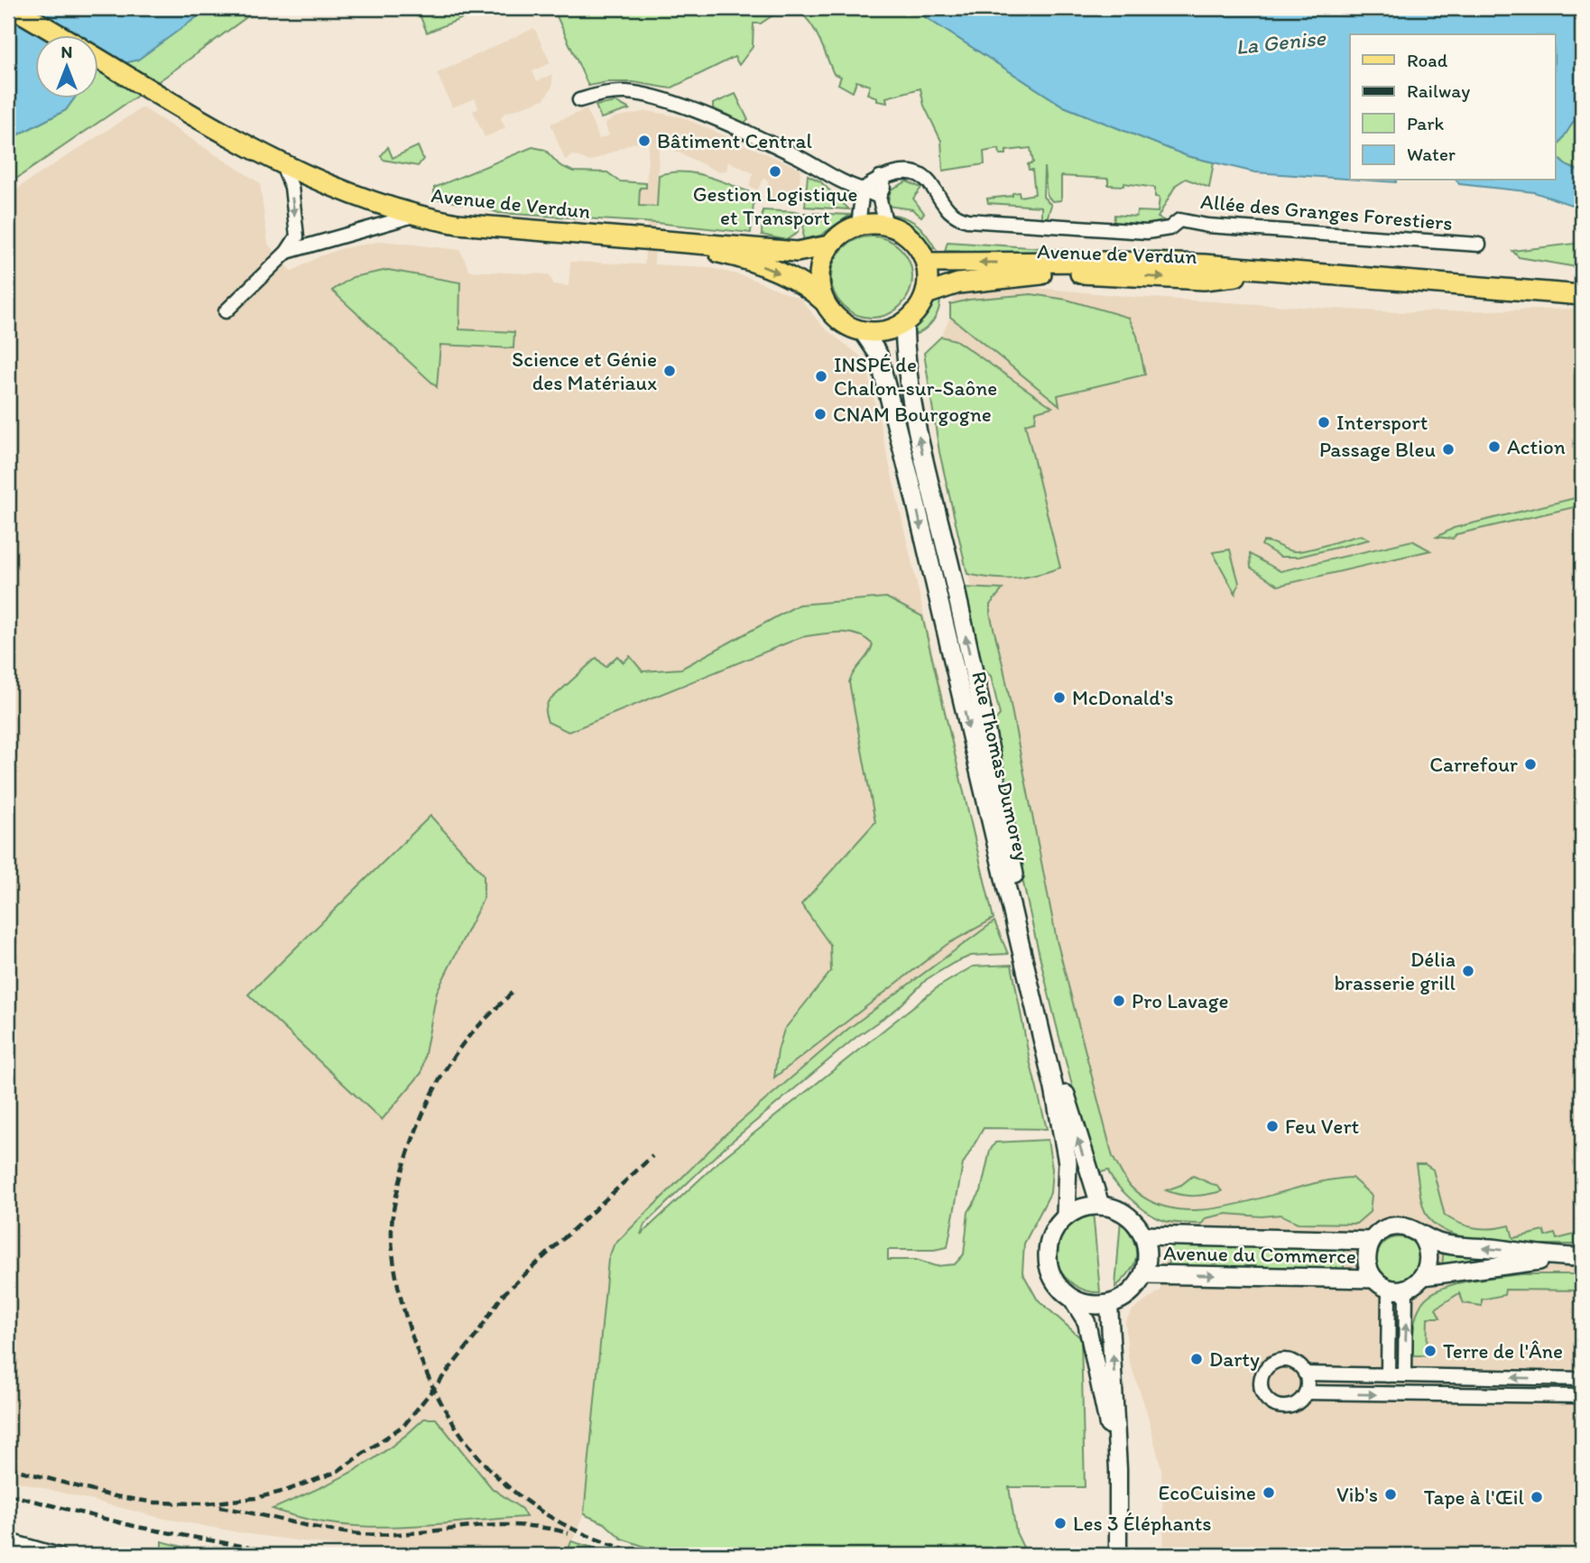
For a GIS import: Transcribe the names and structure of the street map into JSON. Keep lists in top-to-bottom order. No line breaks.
{"streets":{"main road":["Avenue de Verdun","Rue Thomas Dumorey","Avenue du Commerce"],"street":["Allée des Granges Forestiers"]},"crossings":[["Avenue de Verdun","Rue Thomas Dumorey"],["Rue Thomas Dumorey","Avenue du Commerce"]],"water":["La Genise"],"places":["Bâtiment Central","Gestion Logistique et Transport","Science et Génie des Matériaux","INSPÉ de Chalon-sur-Saône","CNAM Bourgogne","Intersport","Action","Passage Bleu","McDonald's","Carrefour","Délia brasserie grill","Pro Lavage","Feu Vert","Terre de l'Âne","Darty","EcoCuisine","Vib's","Tape à l'Œil","Les 3 Éléphants"],"legend":["Road","Railway","Park","Water"],"north":"top"}
